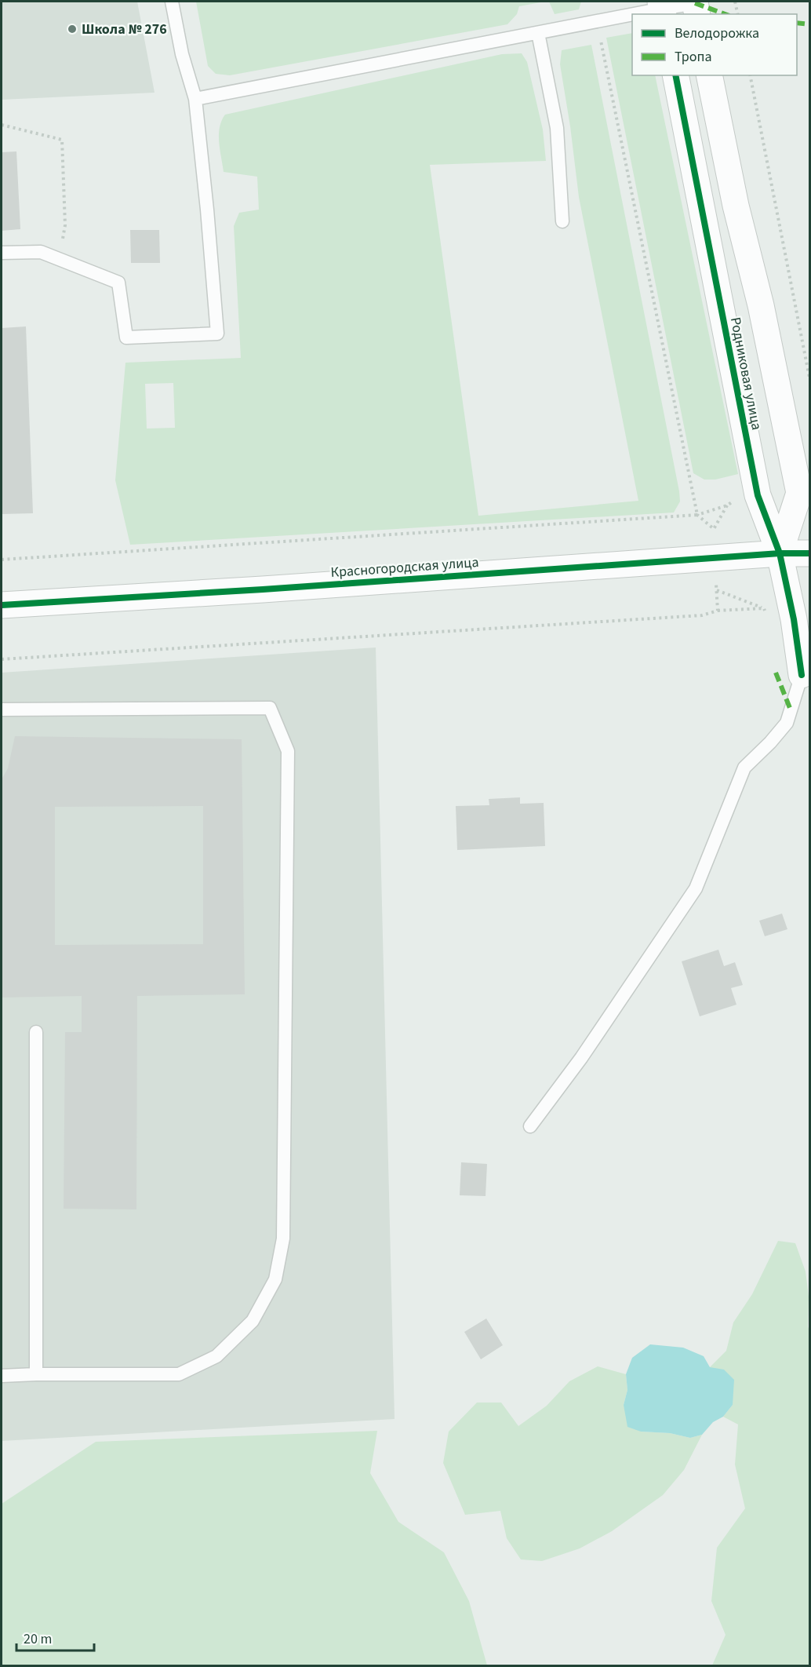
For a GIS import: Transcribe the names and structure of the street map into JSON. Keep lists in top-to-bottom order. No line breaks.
{"streets":{"street":["Родниковая улица","Красногородская улица"]},"crossings":[["Родниковая улица","Красногородская улица"]],"places":["Школа № 276"],"legend":["Велодорожка","Тропа"],"scale_bar":"20 m"}
